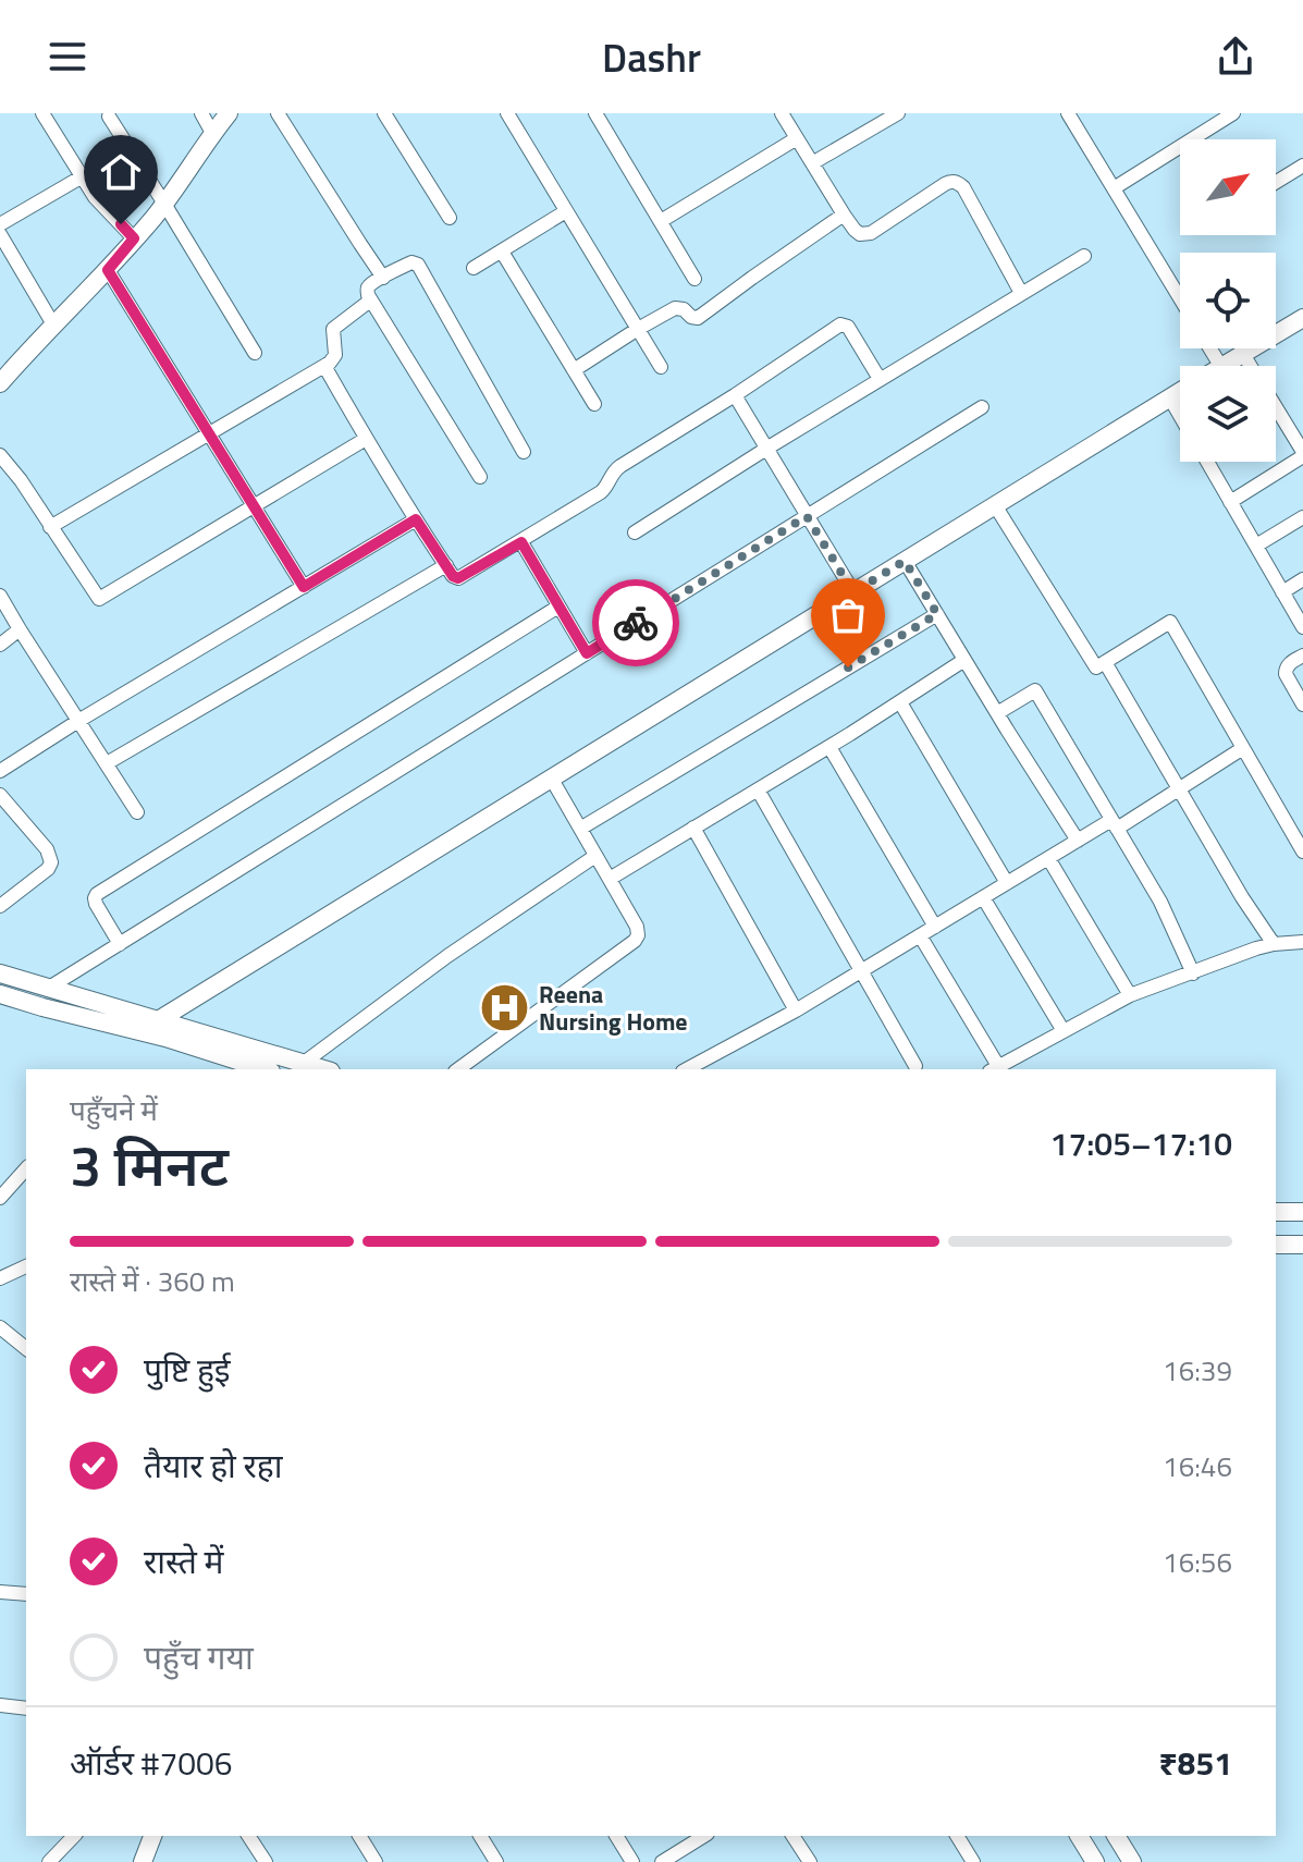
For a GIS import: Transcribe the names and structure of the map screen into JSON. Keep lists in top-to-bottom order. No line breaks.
{"places":{"hospital":["Reena Nursing Home"]},"north":"top right","page":{"header":"Dashr","heading":["3 मिनट","पहुँचने में","17:05–17:10"],"panel":["ऑर्डर #7006","₹851"],"bar":"रास्ते में · 360 m","list":[["पुष्टि हुई","16:39"],["तैयार हो रहा","16:46"],["रास्ते में","16:56"],"पहुँच गया"]}}
